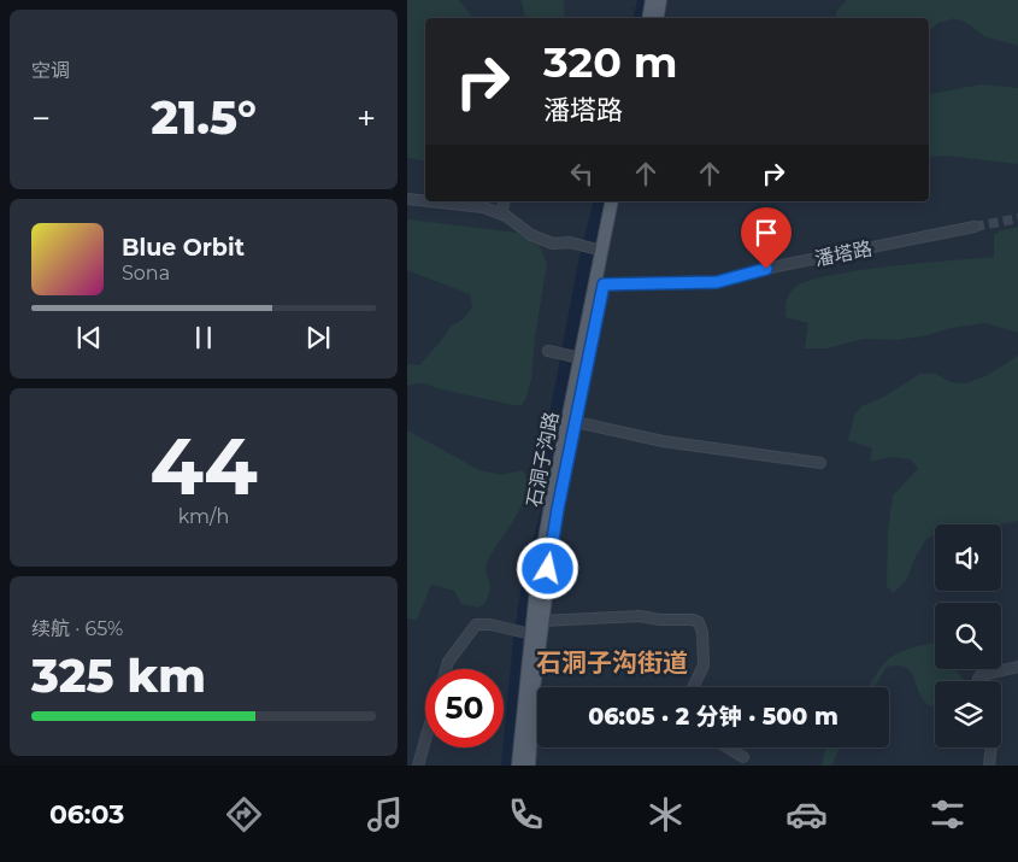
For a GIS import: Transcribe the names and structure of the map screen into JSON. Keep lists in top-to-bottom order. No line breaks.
{"streets":{"main road":["石洞子沟路"],"street":["潘塔路"]},"crossings":[["潘塔路","石洞子沟路"]],"districts":["石洞子沟街道"],"page":{"tile":["空调",["44","km/h"],["续航 · 65%","325 km"]],"turn":["320 m","潘塔路"],"heat":["−","21.5°","+"],"song":["Blue Orbit","Sona"],"limit":"50","trip":"06:05 · 2 分钟 · 500 m","tabs":"06:03"}}
